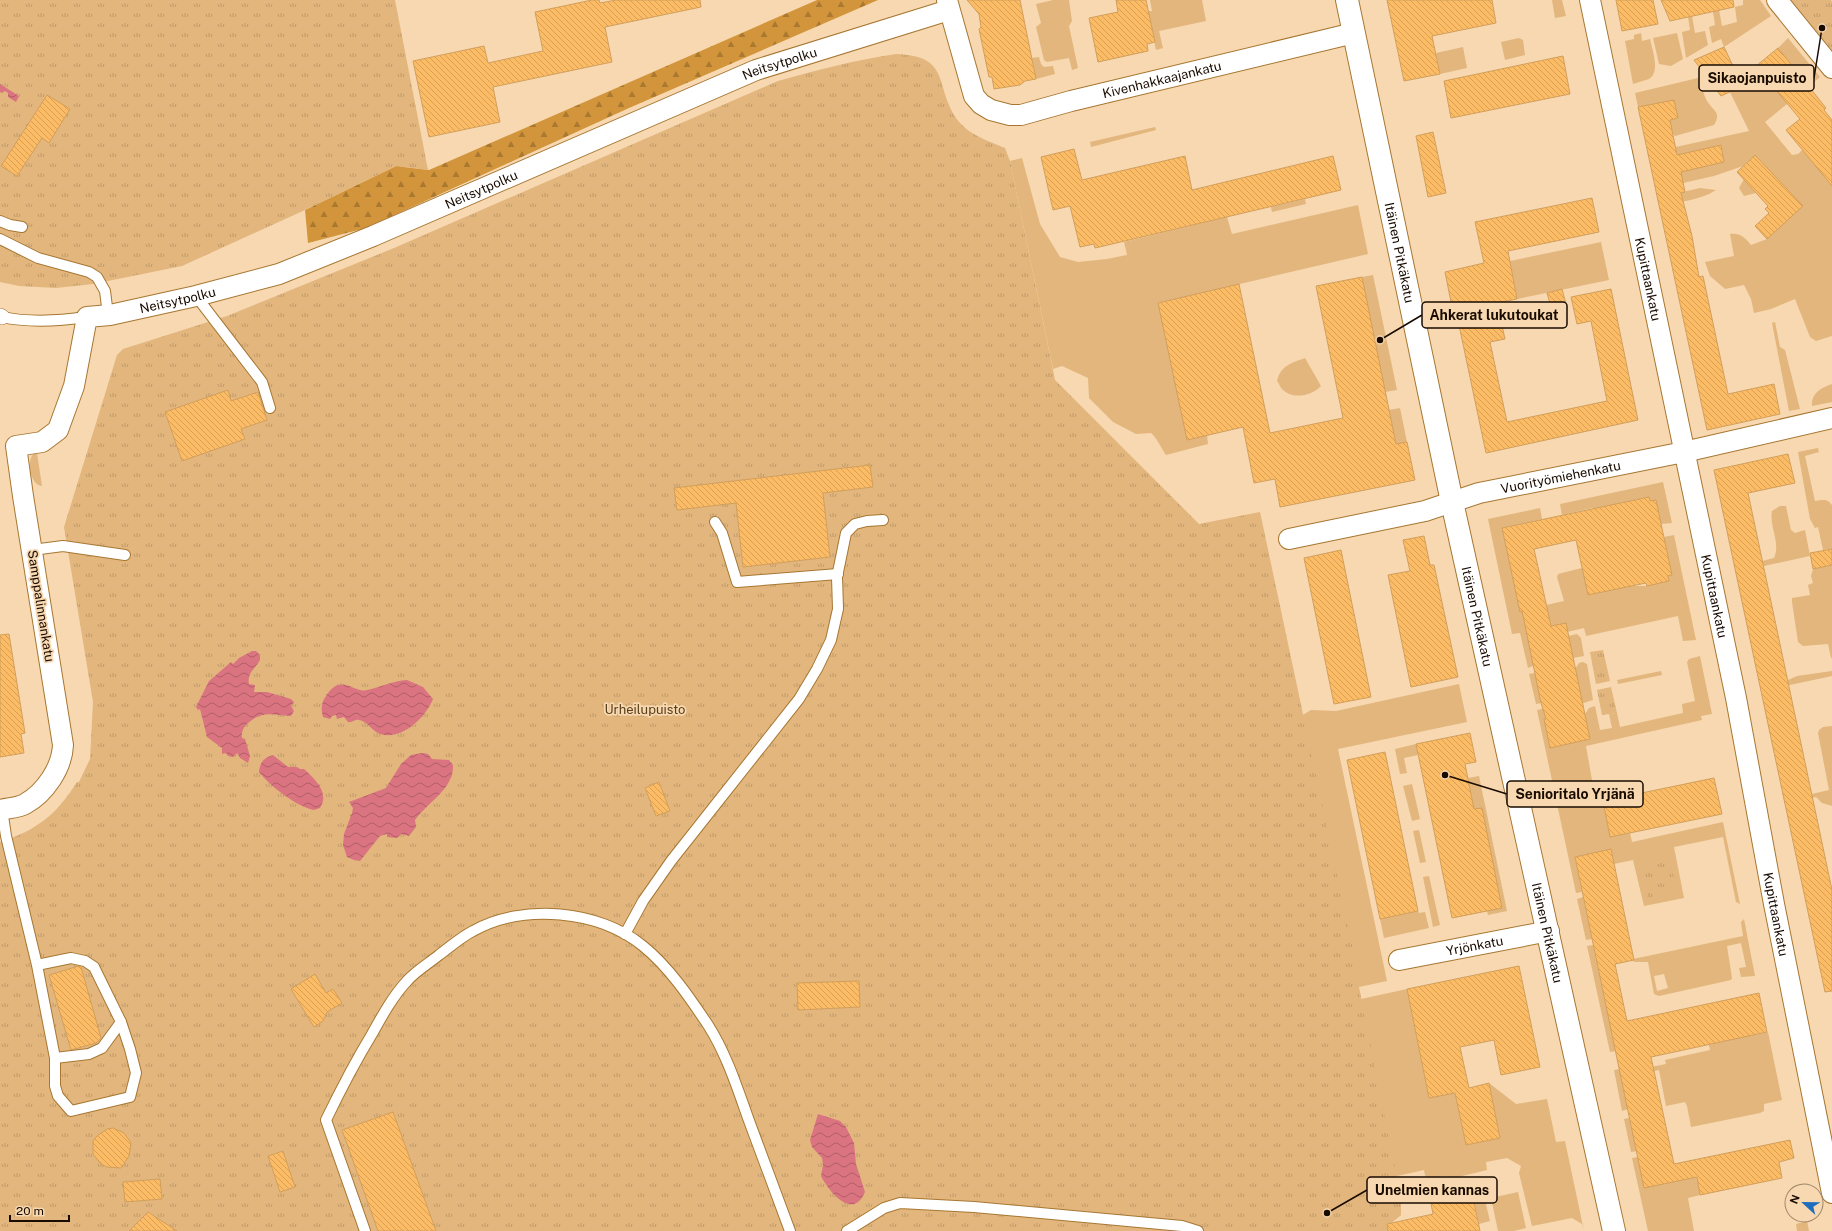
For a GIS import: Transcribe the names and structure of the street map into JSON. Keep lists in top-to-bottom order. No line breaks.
{"streets":{"main road":["Itäinen Pitkäkatu"],"street":["Neitsytpolku","Kivenhakkaajankatu","Kupittaankatu","Vuorityömiehenkatu","Samppalinnankatu","Yrjönkatu"]},"crossings":[["Neitsytpolku","Kivenhakkaajankatu"],["Neitsytpolku","Samppalinnankatu"],["Kivenhakkaajankatu","Itäinen Pitkäkatu"],["Itäinen Pitkäkatu","Vuorityömiehenkatu"],["Itäinen Pitkäkatu","Yrjönkatu"],["Kupittaankatu","Vuorityömiehenkatu"]],"parks":["Urheilupuisto"],"places":["Sikaojanpuisto","Ahkerat lukutoukat","Senioritalo Yrjänä","Unelmien kannas"],"scale_bar":"20 m","north":"left"}
